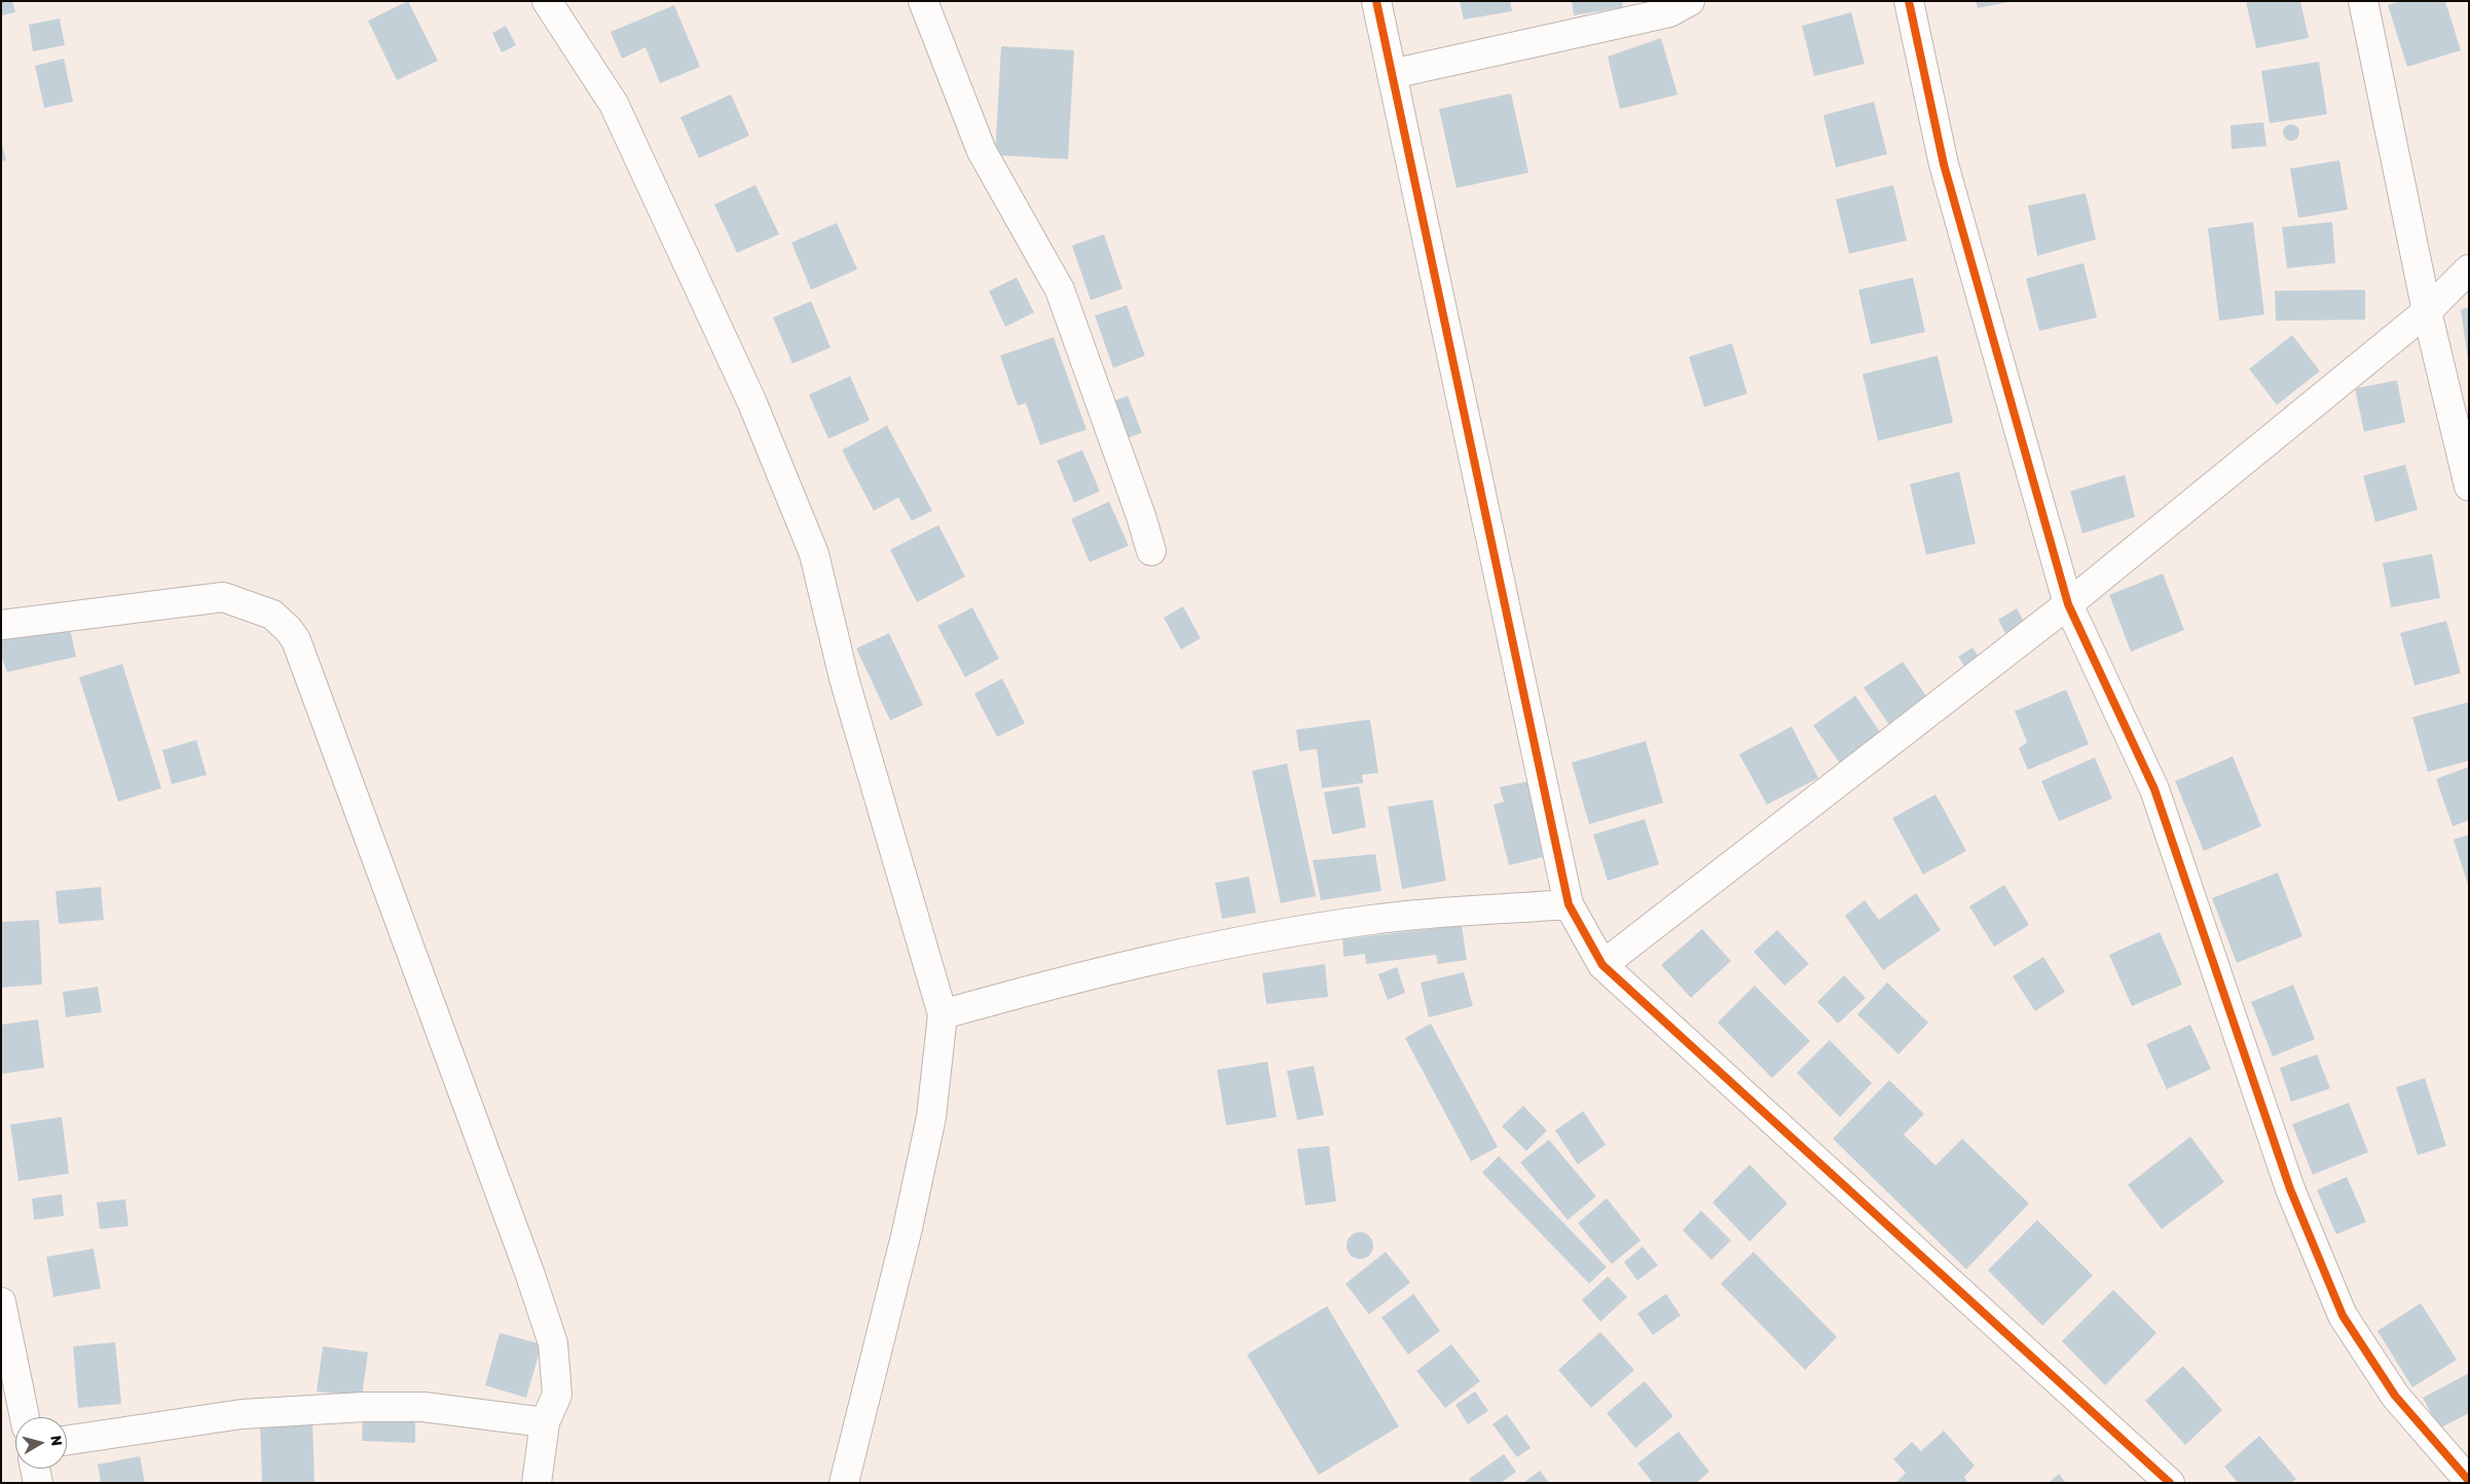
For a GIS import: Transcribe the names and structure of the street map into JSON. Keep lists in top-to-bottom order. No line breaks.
{"north":"right"}
